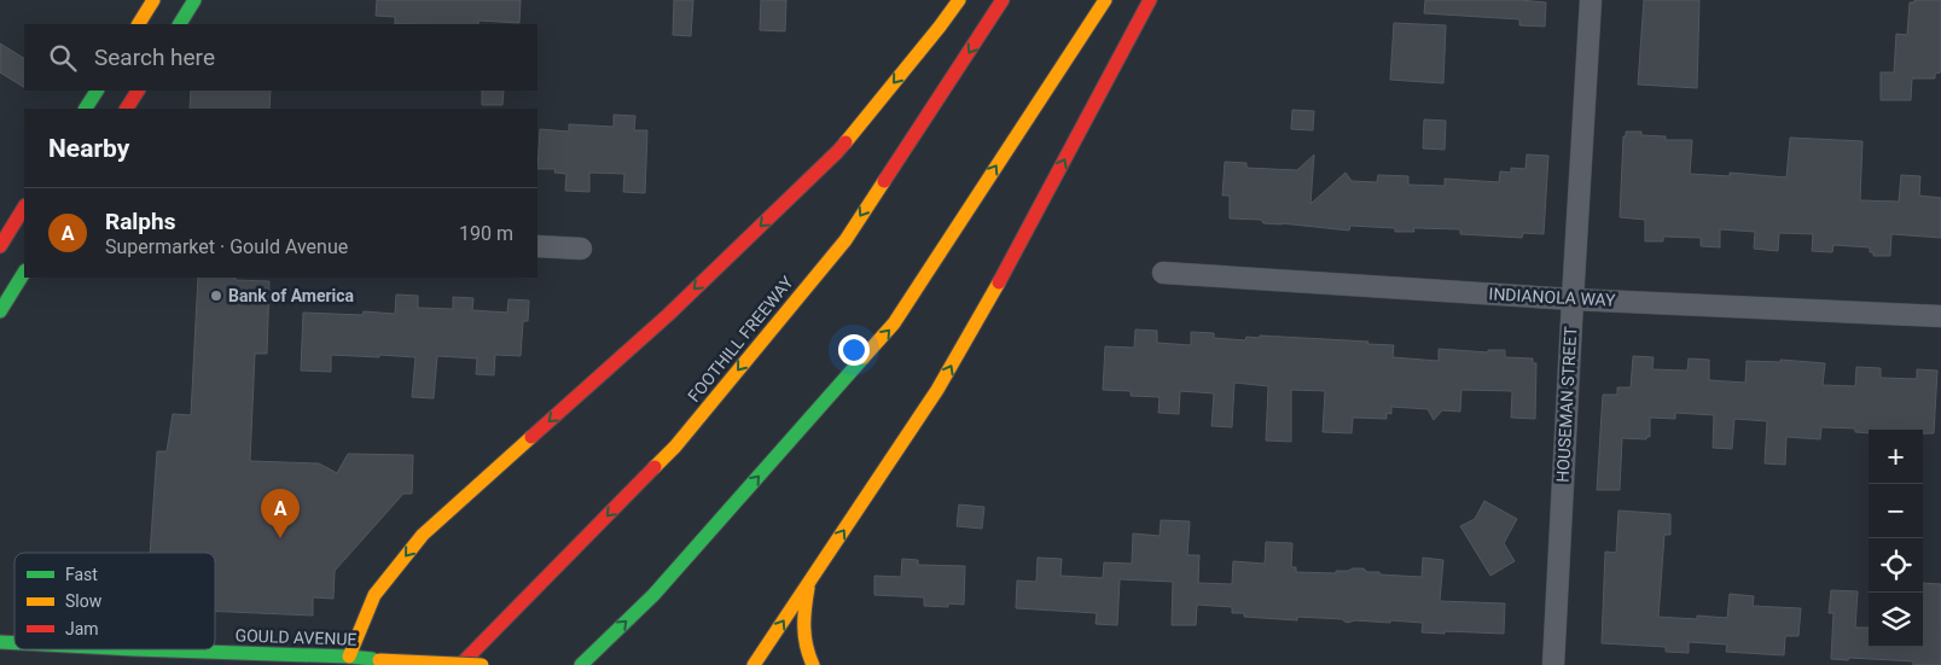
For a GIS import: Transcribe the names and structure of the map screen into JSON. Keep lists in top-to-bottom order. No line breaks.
{"streets":{"main road":["FOOTHILL FREEWAY","GOULD AVENUE"],"street":["INDIANOLA WAY","HOUSEMAN STREET"]},"crossings":[["INDIANOLA WAY","HOUSEMAN STREET"]],"places":["Bank of America"],"legend":["Fast","Slow","Jam"],"page":{"search":"Search here","heading":"Nearby","list":[{"mark":"A","name":"Ralphs","note":"Supermarket · Gould Avenue","value":"190 m"}],"map_buttons":["+","−"],"pins":"A"}}
